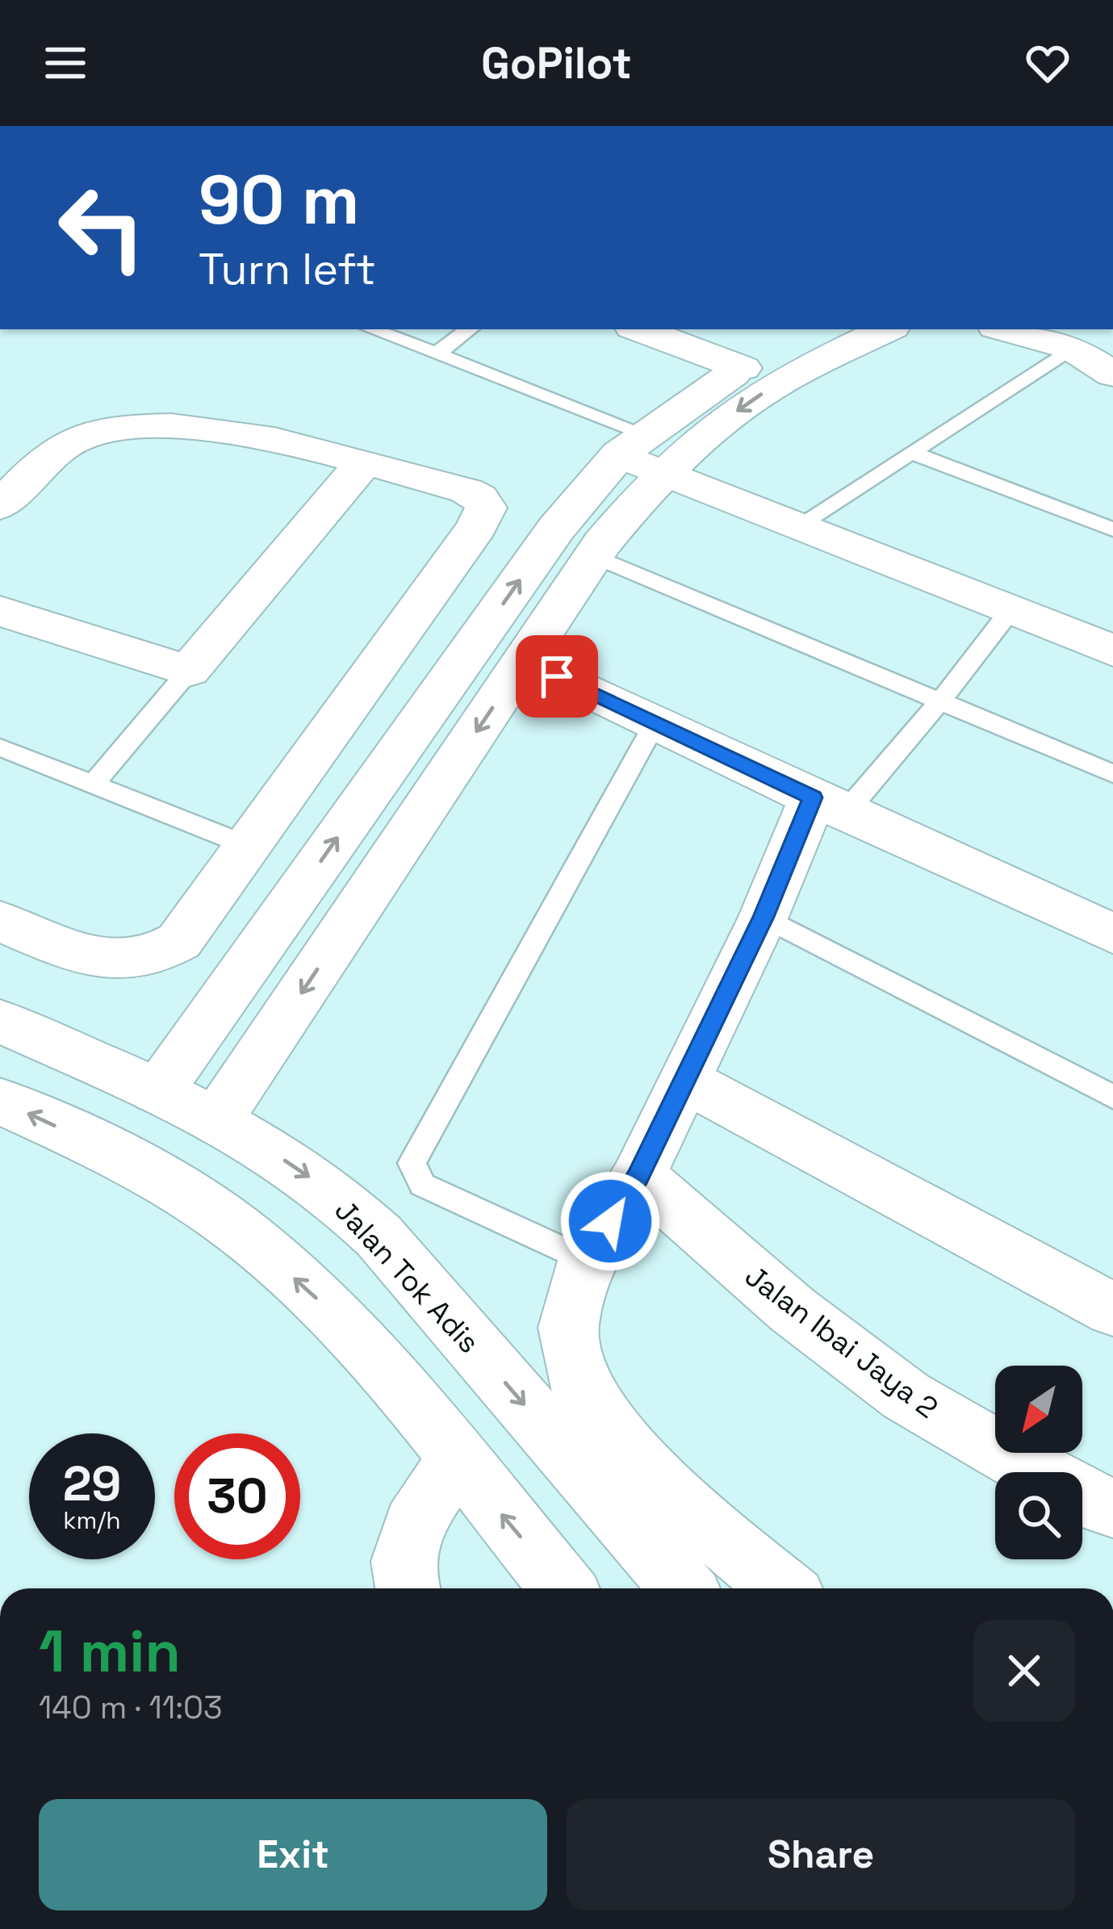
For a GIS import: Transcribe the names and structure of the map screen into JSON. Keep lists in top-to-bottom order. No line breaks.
{"streets":{"street":["Jalan Tok Adis","Jalan Ibai Jaya 2"]},"north":"bottom left","page":{"header":"GoPilot","turn":["90 m","Turn left"],"speed":"29 km/h","limit":"30","heading":["1 min","140 m · 11:03"],"buttons":["Exit","Share"]}}
